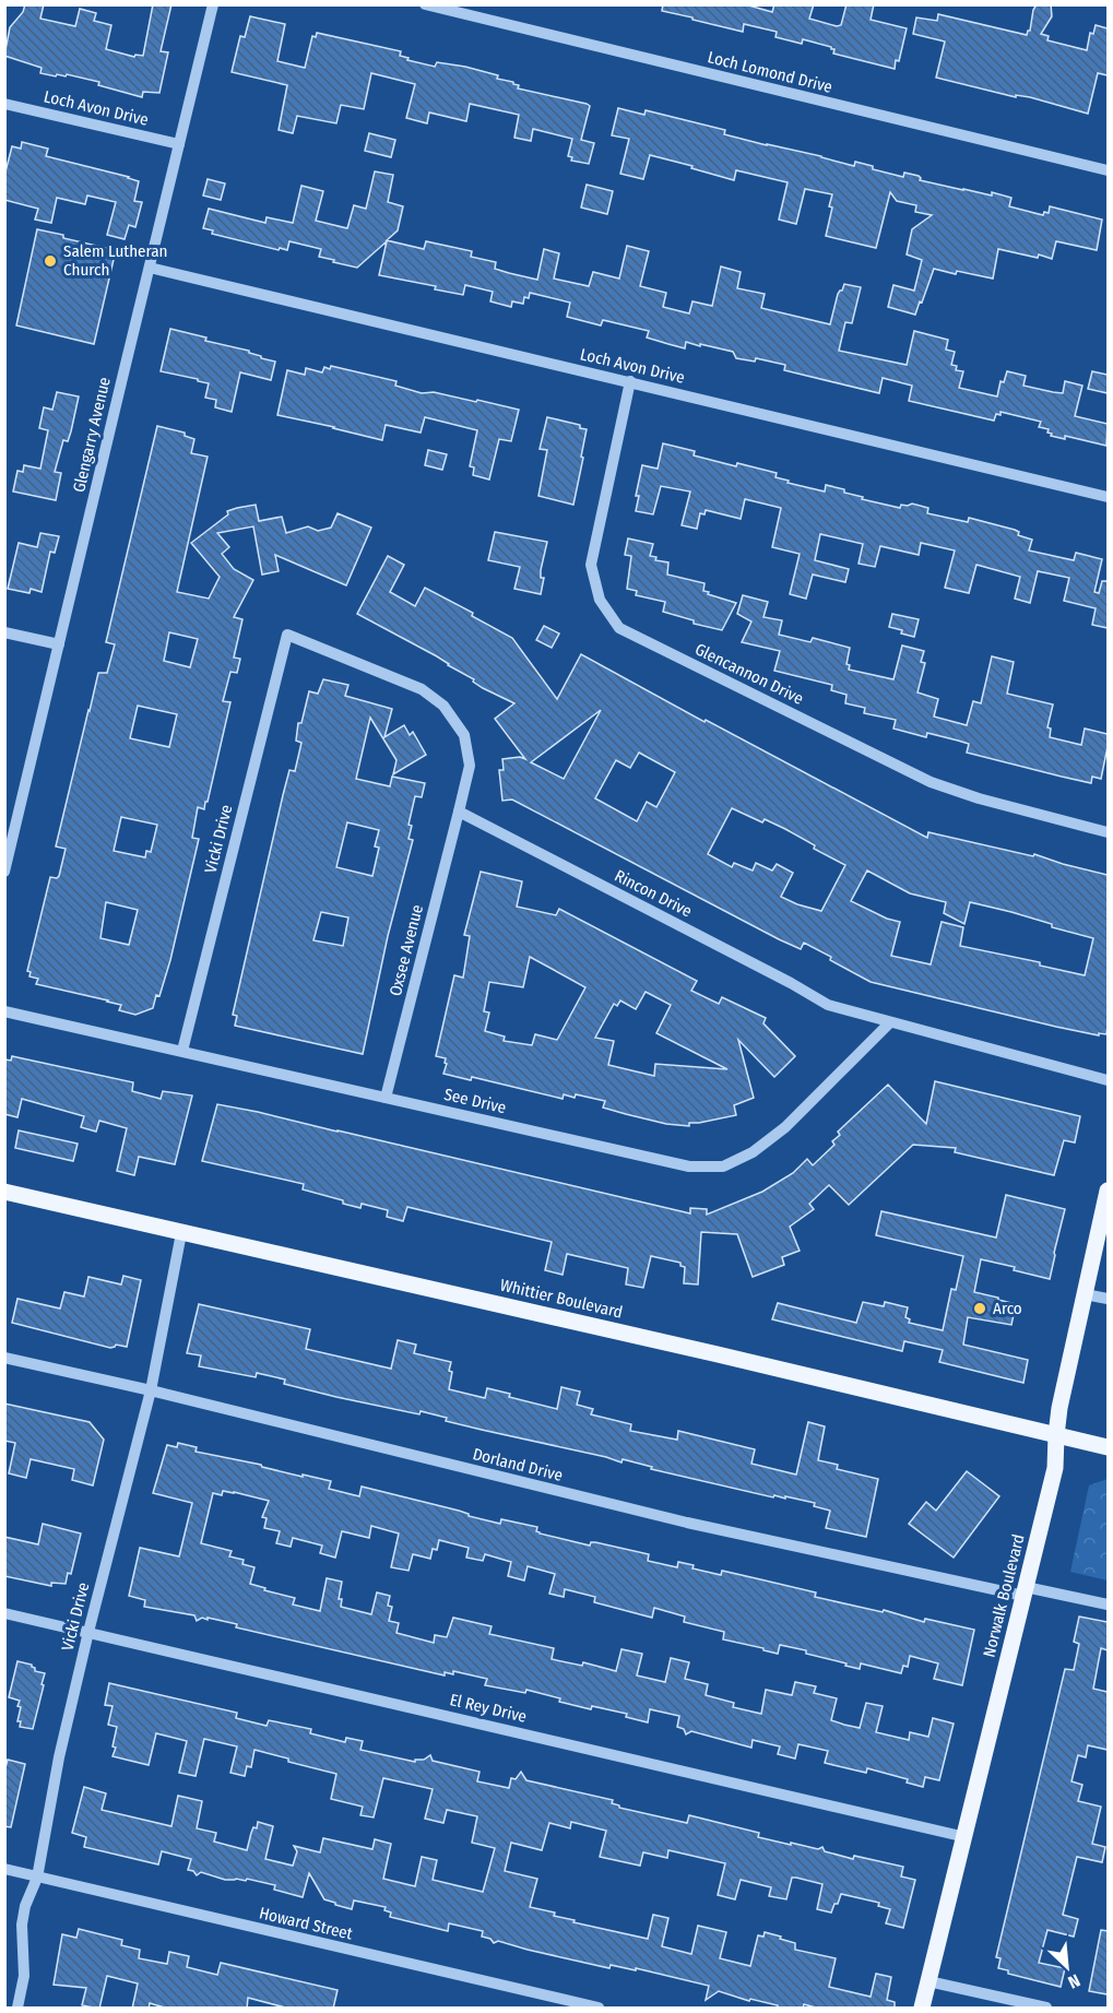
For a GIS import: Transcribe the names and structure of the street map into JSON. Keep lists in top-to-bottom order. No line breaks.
{"streets":{"main road":["Whittier Boulevard","Norwalk Boulevard"],"street":["Loch Lomond Drive","Loch Avon Drive","Glengarry Avenue","Glencannon Drive","Vicki Drive","Rincon Drive","Oxsee Avenue","See Drive","Dorland Drive","El Rey Drive","Howard Street"]},"crossings":[["Loch Avon Drive","Glengarry Avenue"],["Loch Avon Drive","Glencannon Drive"],["Vicki Drive","Rincon Drive"],["Vicki Drive","Oxsee Avenue"],["Vicki Drive","See Drive"],["Vicki Drive","Whittier Boulevard"],["Vicki Drive","Dorland Drive"],["Vicki Drive","El Rey Drive"],["Vicki Drive","Howard Street"],["Rincon Drive","Oxsee Avenue"],["Rincon Drive","See Drive"],["Oxsee Avenue","See Drive"],["Whittier Boulevard","Norwalk Boulevard"],["Dorland Drive","Norwalk Boulevard"],["Norwalk Boulevard","El Rey Drive"]],"places":["Salem Lutheran Church","Arco"],"north":"bottom right"}
